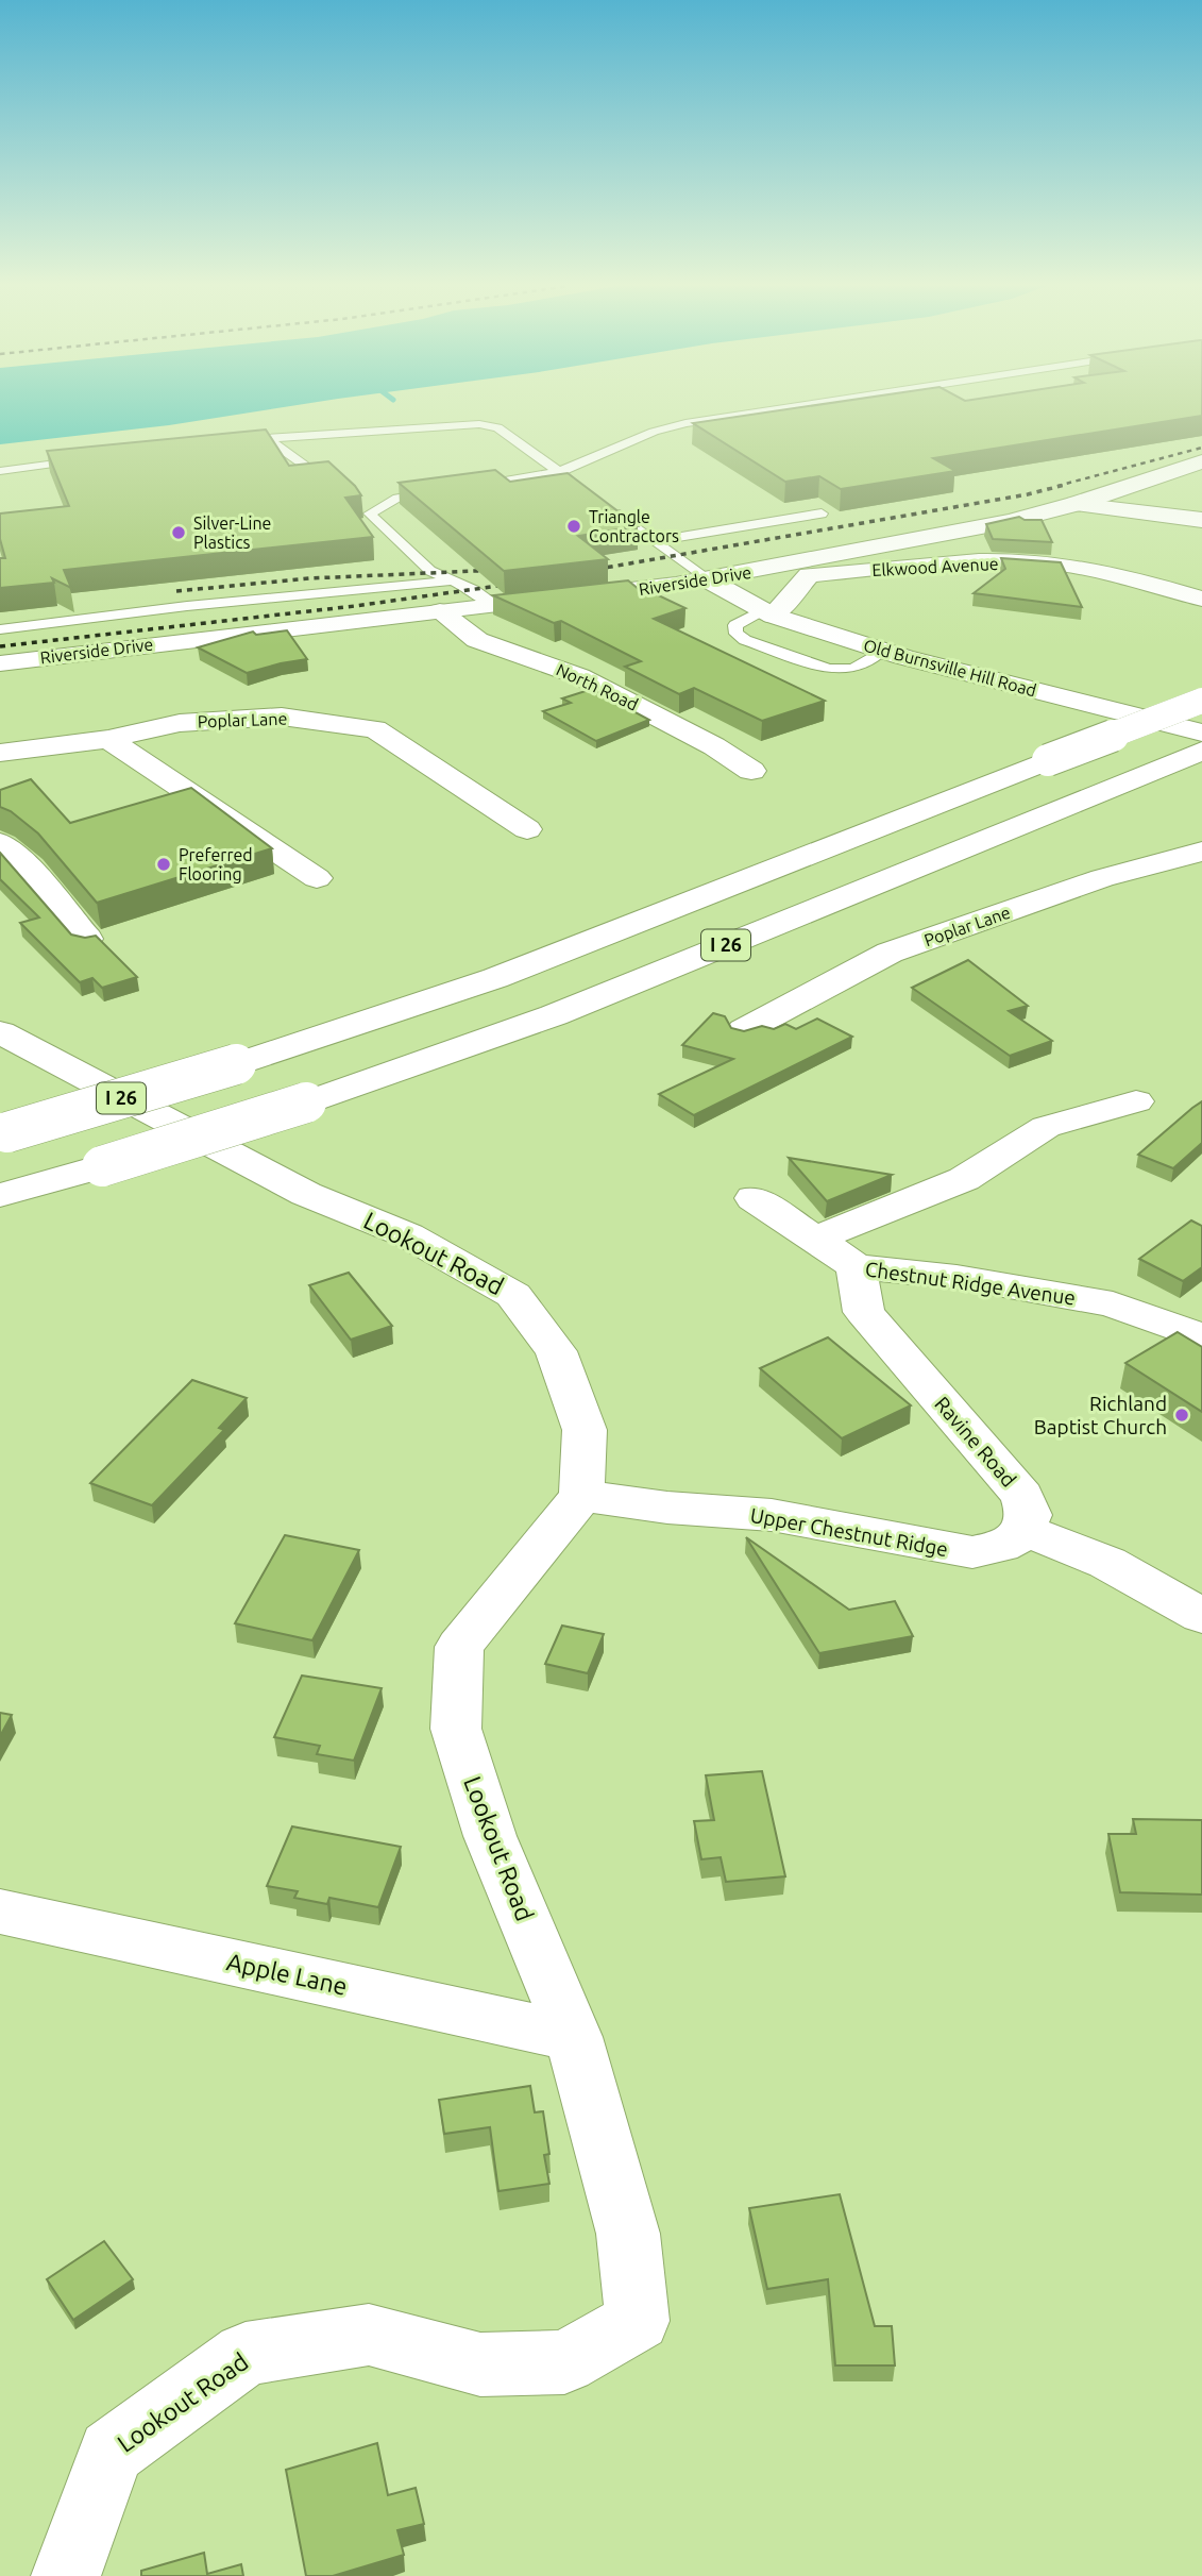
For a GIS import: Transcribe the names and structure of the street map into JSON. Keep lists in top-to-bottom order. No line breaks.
{"streets":{"main road":["Elkwood Avenue","Riverside Drive","Old Burnsville Hill Road","North Road","Poplar Lane","I 26","Lookout Road","Chestnut Ridge Avenue","Ravine Road","Upper Chestnut Ridge","Apple Lane"]},"crossings":[["Elkwood Avenue","Old Burnsville Hill Road"],["Riverside Drive","Old Burnsville Hill Road"],["Riverside Drive","North Road"],["Lookout Road","Upper Chestnut Ridge"],["Lookout Road","Apple Lane"],["Chestnut Ridge Avenue","Ravine Road"],["Ravine Road","Upper Chestnut Ridge"]],"places":["Triangle Contractors","Silver-Line Plastics","Preferred Flooring","Richland Baptist Church"]}
